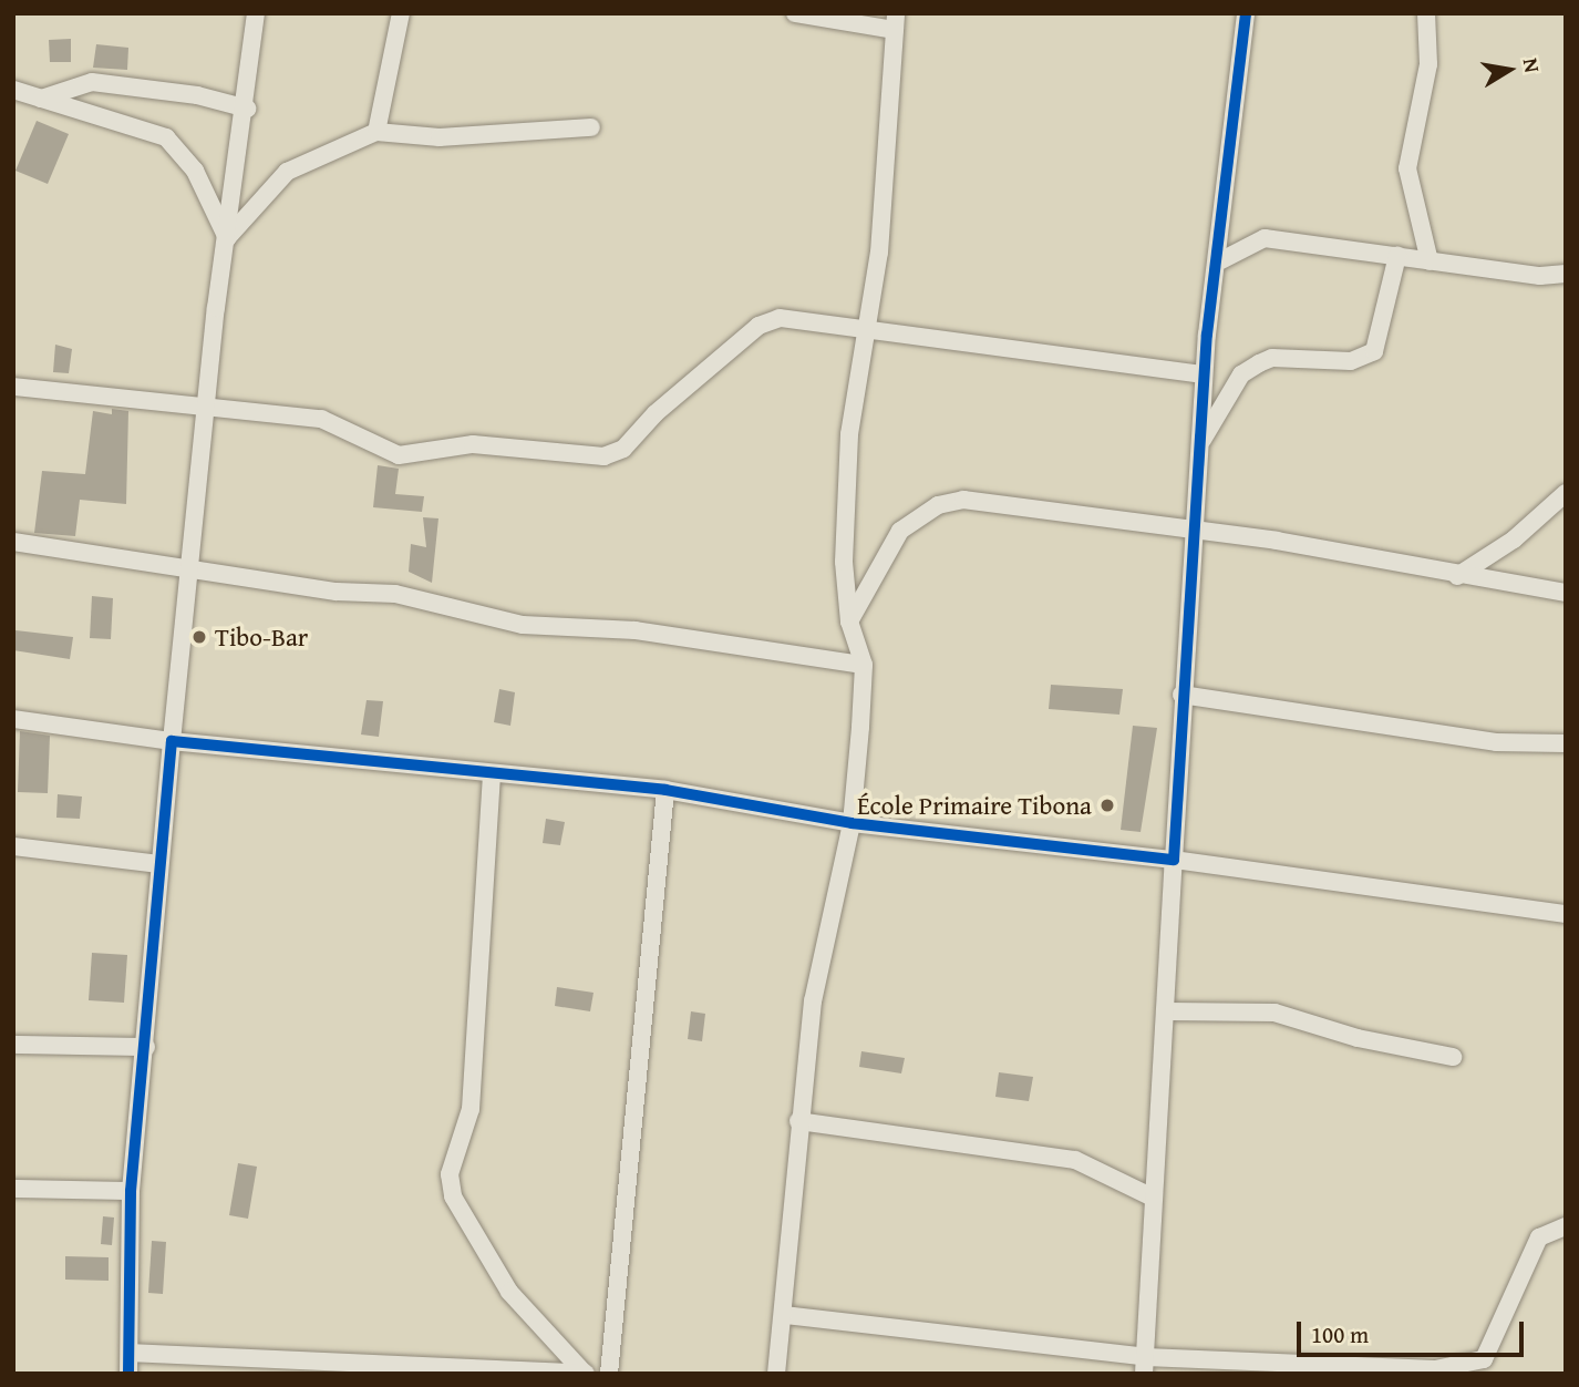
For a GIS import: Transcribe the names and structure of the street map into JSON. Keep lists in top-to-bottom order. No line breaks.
{"places":["Tibo-Bar","École Primaire Tibona"],"scale_bar":"100 m","north":"right"}
